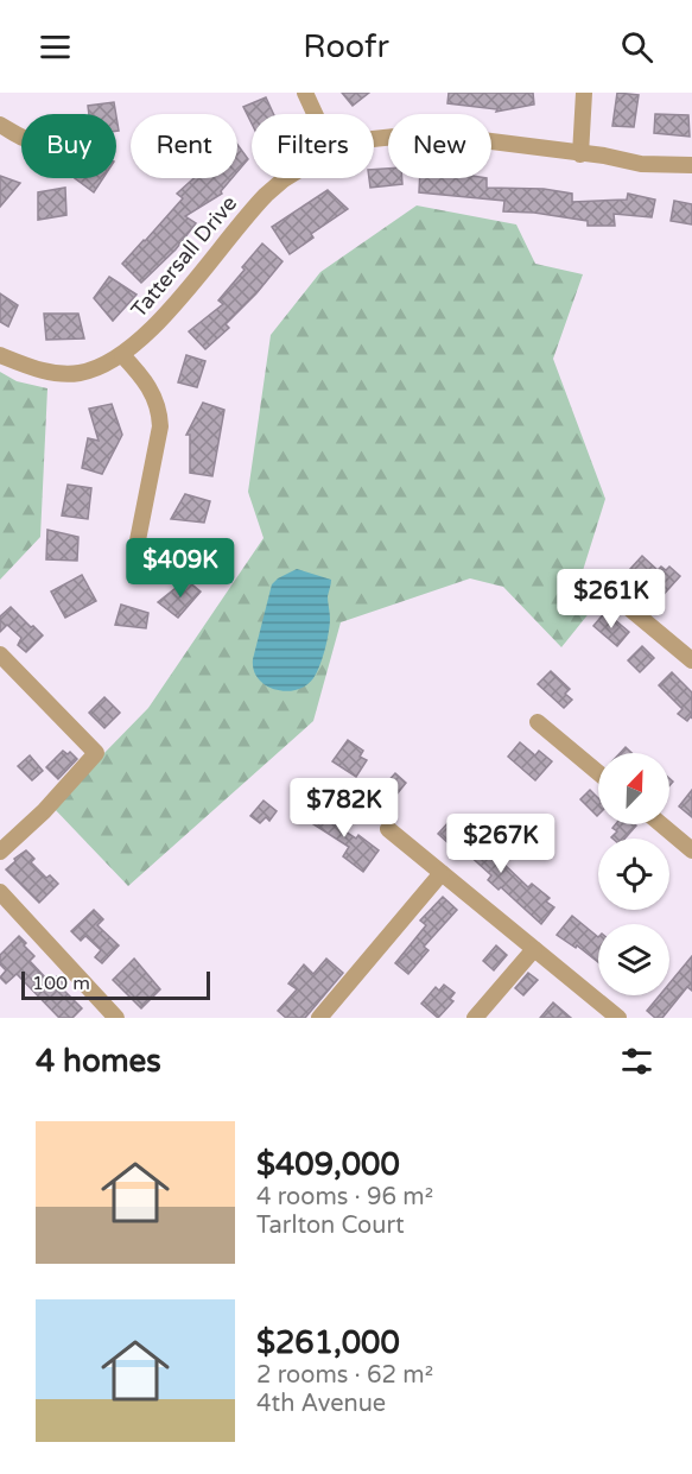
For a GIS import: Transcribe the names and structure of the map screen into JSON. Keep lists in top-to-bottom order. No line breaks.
{"streets":{"street":["Tattersall Drive"]},"scale_bar":"100 m","north":"top right","page":{"header":"Roofr","chip":["Buy","Rent","Filters","New"],"price":["$409K","$261K","$782K","$267K"],"scale":"100 m","heading":"4 homes","list":[{"name":"$409,000","note":"4 rooms · 96 m² · Tarlton Court"},{"name":"$261,000","note":"2 rooms · 62 m² · 4th Avenue"}]}}
